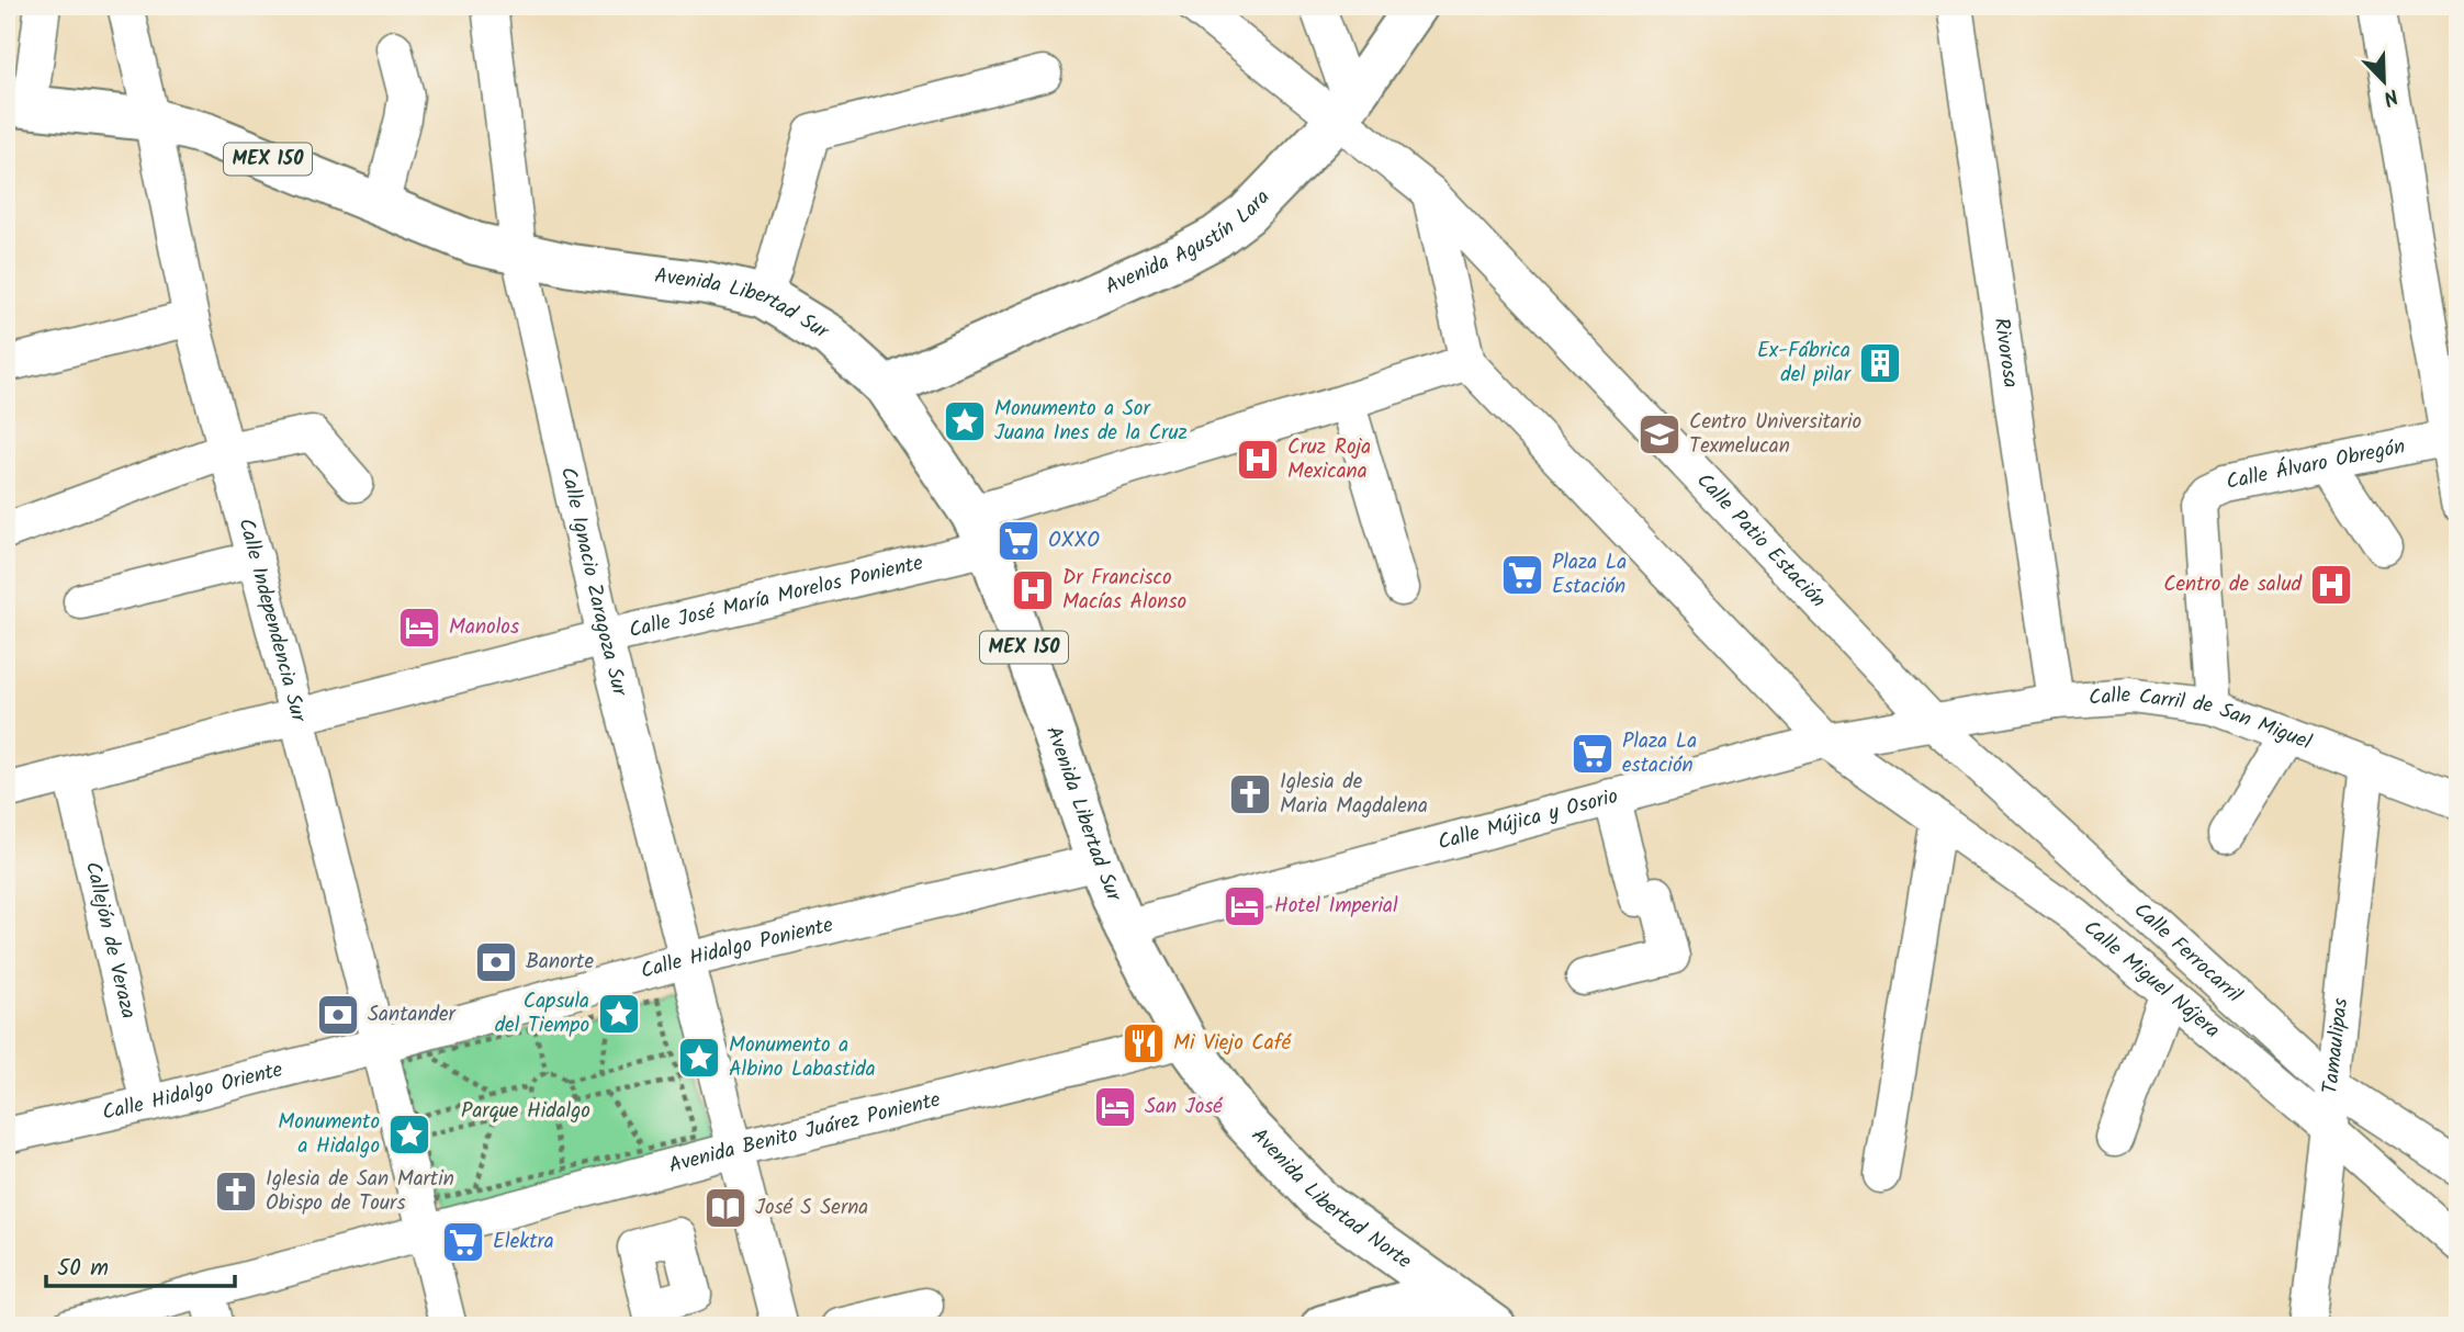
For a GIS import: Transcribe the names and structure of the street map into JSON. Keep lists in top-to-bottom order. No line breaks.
{"streets":{"main road":["MEX 150","Avenida Agustín Lara","Avenida Libertad Sur","Avenida Libertad Norte"],"street":["Rivorosa","Calle Álvaro Obregón","Calle Patio Estación","Calle Ignacio Zaragoza Sur","Calle José María Morelos Poniente","Calle Independencia Sur","Calle Carril de San Miguel","Calle Mújica y Osorio","Callejón de Veraza","Calle Hidalgo Poniente","Calle Ferrocarril","Calle Miguel Nájera","Tamaulipas","Calle Hidalgo Oriente","Avenida Benito Juárez Poniente"]},"crossings":[["Avenida Agustín Lara","Avenida Libertad Sur"],["Avenida Agustín Lara","Calle Patio Estación"],["Avenida Libertad Sur","Calle Ignacio Zaragoza Sur"],["Avenida Libertad Sur","Calle José María Morelos Poniente"],["Avenida Libertad Sur","Calle Independencia Sur"],["Avenida Libertad Sur","Calle Mújica y Osorio"],["Avenida Libertad Sur","Calle Hidalgo Poniente"],["Avenida Libertad Sur","Avenida Libertad Norte"],["Rivorosa","Calle Carril de San Miguel"],["Calle Álvaro Obregón","Calle Carril de San Miguel"],["Calle Patio Estación","Calle Carril de San Miguel"],["Calle Patio Estación","Calle Mújica y Osorio"],["Calle Patio Estación","Calle Ferrocarril"],["Calle Ignacio Zaragoza Sur","Calle José María Morelos Poniente"],["Calle Ignacio Zaragoza Sur","Calle Hidalgo Poniente"],["Calle Ignacio Zaragoza Sur","Avenida Benito Juárez Poniente"],["Calle José María Morelos Poniente","Calle Independencia Sur"],["Calle José María Morelos Poniente","Callejón de Veraza"],["Calle Independencia Sur","Calle Hidalgo Poniente"],["Calle Independencia Sur","Calle Hidalgo Oriente"],["Calle Independencia Sur","Avenida Benito Juárez Poniente"],["Calle Carril de San Miguel","Calle Mújica y Osorio"],["Calle Carril de San Miguel","Calle Ferrocarril"],["Calle Carril de San Miguel","Tamaulipas"],["Calle Mújica y Osorio","Calle Ferrocarril"],["Calle Mújica y Osorio","Calle Miguel Nájera"],["Calle Mújica y Osorio","Avenida Libertad Norte"],["Callejón de Veraza","Calle Hidalgo Oriente"],["Calle Hidalgo Poniente","Calle Hidalgo Oriente"],["Calle Ferrocarril","Tamaulipas"],["Calle Miguel Nájera","Tamaulipas"],["Avenida Benito Juárez Poniente","Avenida Libertad Norte"]],"parks":["Parque Hidalgo"],"places":{"building":["Ex-Fábrica del pilar"],"place":["Monumento a Sor Juana Ines de la Cruz","Capsula del Tiempo","Monumento a Albino Labastida","Monumento a Hidalgo"],"school or university":["Centro Universitario Texmelucan"],"hospital":["Cruz Roja Mexicana","Centro de salud","Dr Francisco Macías Alonso"],"supermarket":["OXXO","Plaza La Estación","Plaza La estación","Elektra"],"hotel":["Manolos","Hotel Imperial","San José"],"church":["Iglesia de Maria Magdalena","Iglesia de San Martin Obispo de Tours"],"bank":["Banorte","Santander"],"restaurant":["Mi Viejo Café"],"library":["José S Serna"]},"scale_bar":"50 m","north":"bottom right"}
